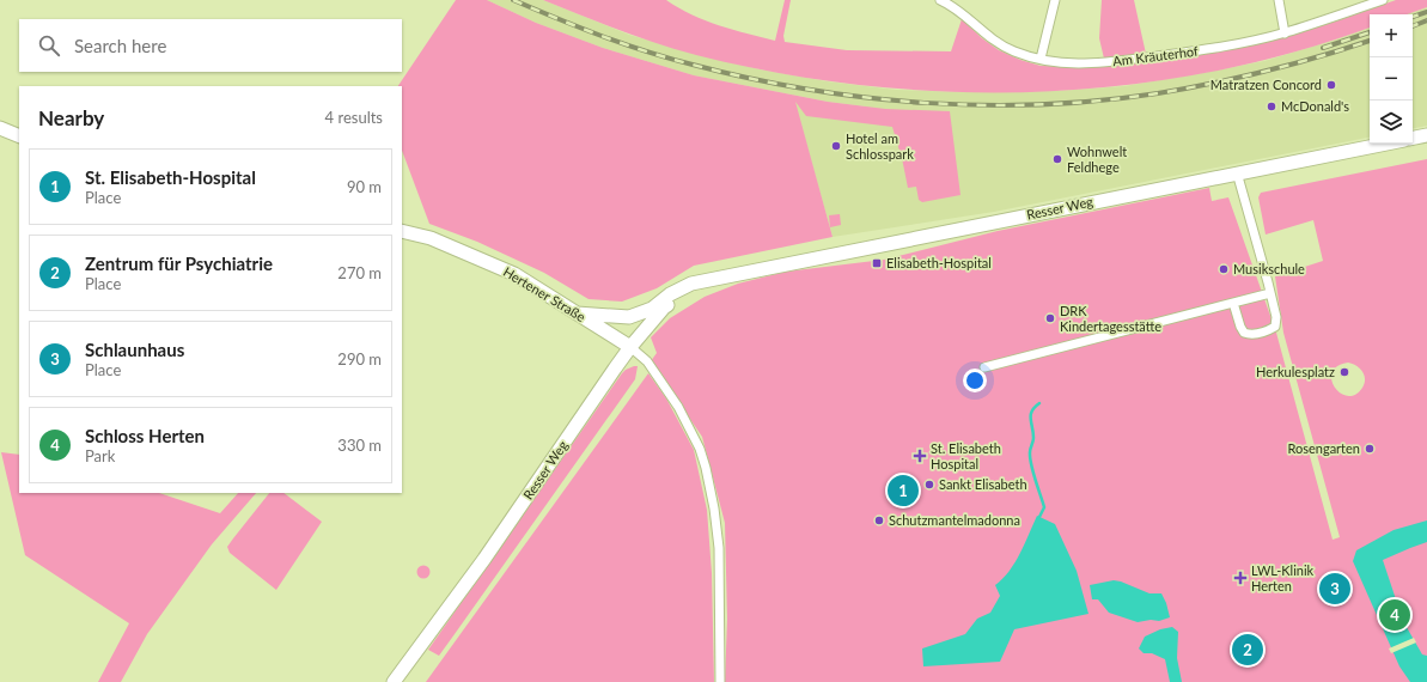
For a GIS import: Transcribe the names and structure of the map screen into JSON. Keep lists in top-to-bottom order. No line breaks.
{"streets":{"main road":["Resser Weg","Hertener Straße"],"street":["Am Kräuterhof"]},"crossings":[["Resser Weg","Hertener Straße"]],"places":{"other":["Matratzen Concord","McDonald's","Hotel am Schlosspark","Wohnwelt Feldhege","Musikschule","DRK Kindertagesstätte","Herkulesplatz","Rosengarten","Sankt Elisabeth","Schutzmantelmadonna"],"transit":["Elisabeth-Hospital"],"health":["St. Elisabeth Hospital","LWL-Klinik Herten"]},"page":{"map_buttons":["+","−"],"search":"Search here","heading":["Nearby","4 results"],"list":[{"mark":"1","name":"St. Elisabeth-Hospital","note":"Place","value":"90 m"},{"mark":"2","name":"Zentrum für Psychiatrie","note":"Place","value":"270 m"},{"mark":"3","name":"Schlaunhaus","note":"Place","value":"290 m"},{"mark":"4","name":"Schloss Herten","note":"Park","value":"330 m"}],"pins":["1","3","4","2"]}}
